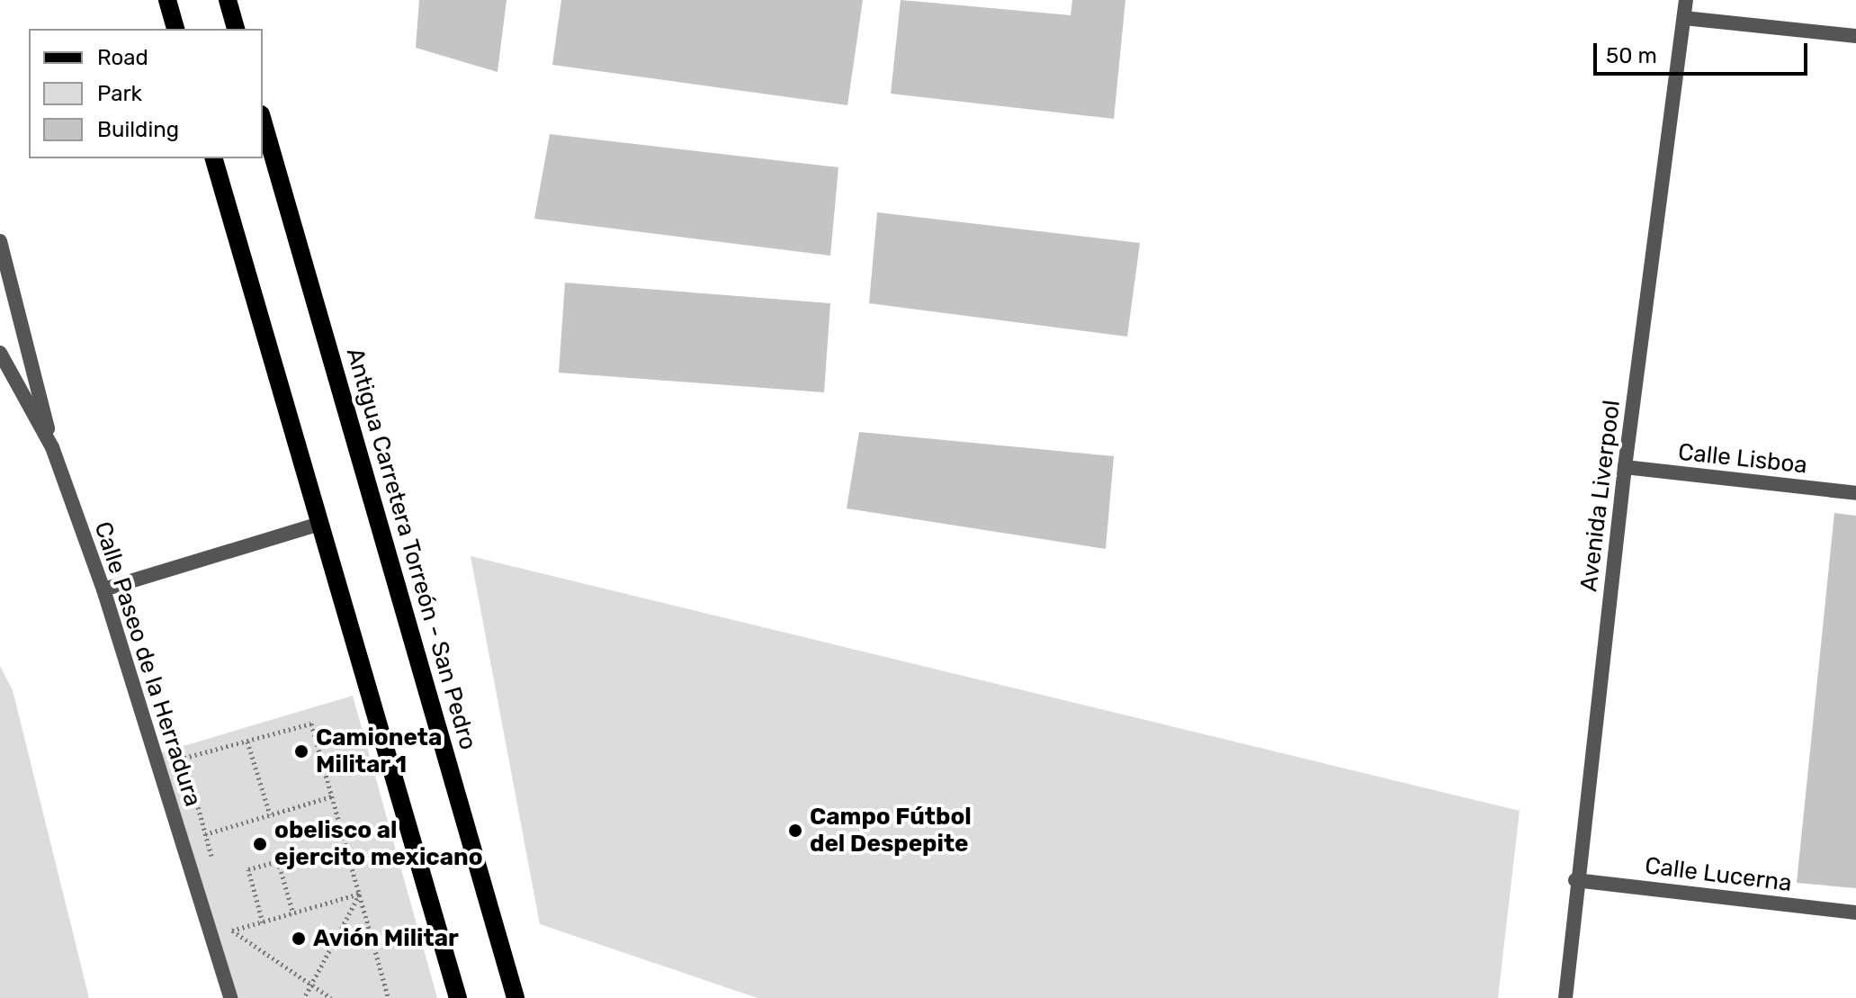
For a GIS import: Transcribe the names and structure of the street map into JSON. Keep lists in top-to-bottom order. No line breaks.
{"streets":{"main road":["Antigua Carretera Torreón - San Pedro"],"street":["Calle Lisboa","Avenida Liverpool","Calle Paseo de la Herradura","Calle Lucerna"]},"crossings":[["Calle Lisboa","Avenida Liverpool"],["Avenida Liverpool","Calle Lucerna"]],"places":["Camioneta Militar 1","Campo Fútbol del Despepite","obelisco al ejercito mexicano","Avión Militar"],"legend":["Road","Park","Building"],"scale_bar":"50 m"}
